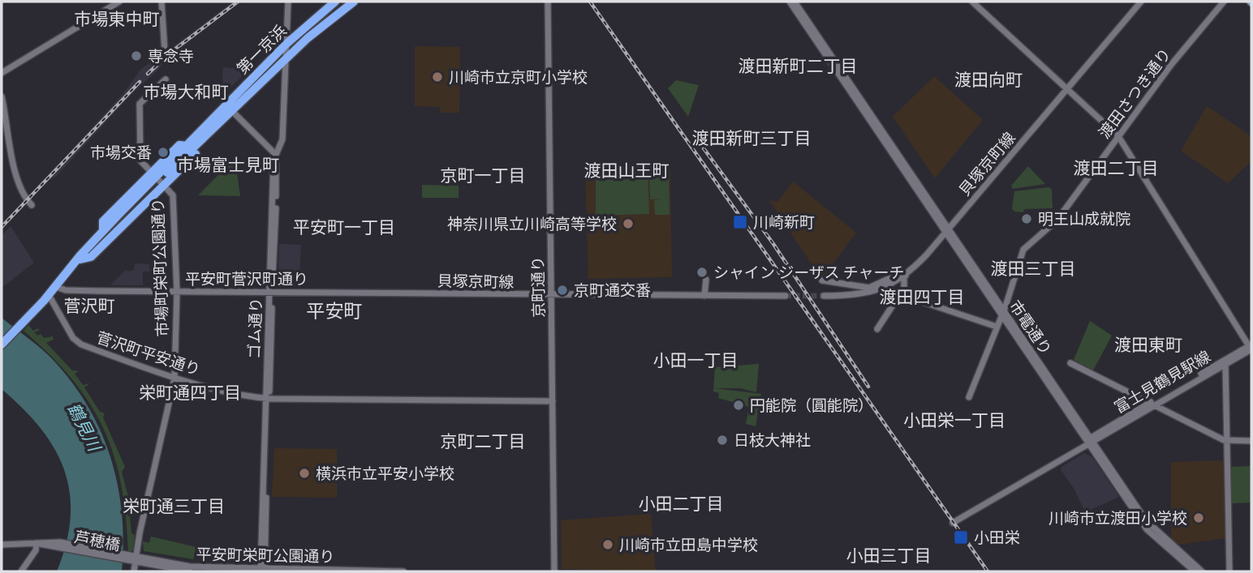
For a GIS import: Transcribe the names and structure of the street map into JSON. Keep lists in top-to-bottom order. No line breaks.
{"streets":{"highway":["第一京浜"],"street":["渡田さつき通り","貝塚京町線","市場町栄町公園通り","平安町菅沢町通り","京町通り","市電通り","ゴム通り","菅沢町平安通り","富士見鶴見駅線","芦穂橋","平安町栄町公園通り"]},"crossings":[["第一京浜","市場町栄町公園通り"],["第一京浜","平安町菅沢町通り"],["第一京浜","ゴム通り"],["第一京浜","菅沢町平安通り"],["渡田さつき通り","市電通り"],["貝塚京町線","平安町菅沢町通り"],["貝塚京町線","京町通り"],["貝塚京町線","市電通り"],["市場町栄町公園通り","平安町菅沢町通り"],["市場町栄町公園通り","菅沢町平安通り"],["市場町栄町公園通り","平安町栄町公園通り"],["平安町菅沢町通り","ゴム通り"],["京町通り","菅沢町平安通り"],["市電通り","富士見鶴見駅線"],["ゴム通り","菅沢町平安通り"],["ゴム通り","平安町栄町公園通り"],["芦穂橋","平安町栄町公園通り"]],"districts":["市場東中町","渡田新町二丁目","渡田向町","市場大和町","渡田新町三丁目","市場富士見町","渡田二丁目","渡田山王町","京町一丁目","平安町一丁目","渡田三丁目","渡田四丁目","菅沢町","平安町","渡田東町","小田一丁目","栄町通四丁目","小田栄一丁目","京町二丁目","小田二丁目","栄町通三丁目","小田三丁目"],"water":["鶴見川"],"places":{"other":["専念寺","川崎市立京町小学校","市場交番","明王山成就院","神奈川県立川崎高等学校","シャイン ジーザス チャーチ","京町通交番","円能院（圓能院）","日枝大神社","横浜市立平安小学校","川崎市立渡田小学校","川崎市立田島中学校"],"transit":["川崎新町","小田栄"]}}
